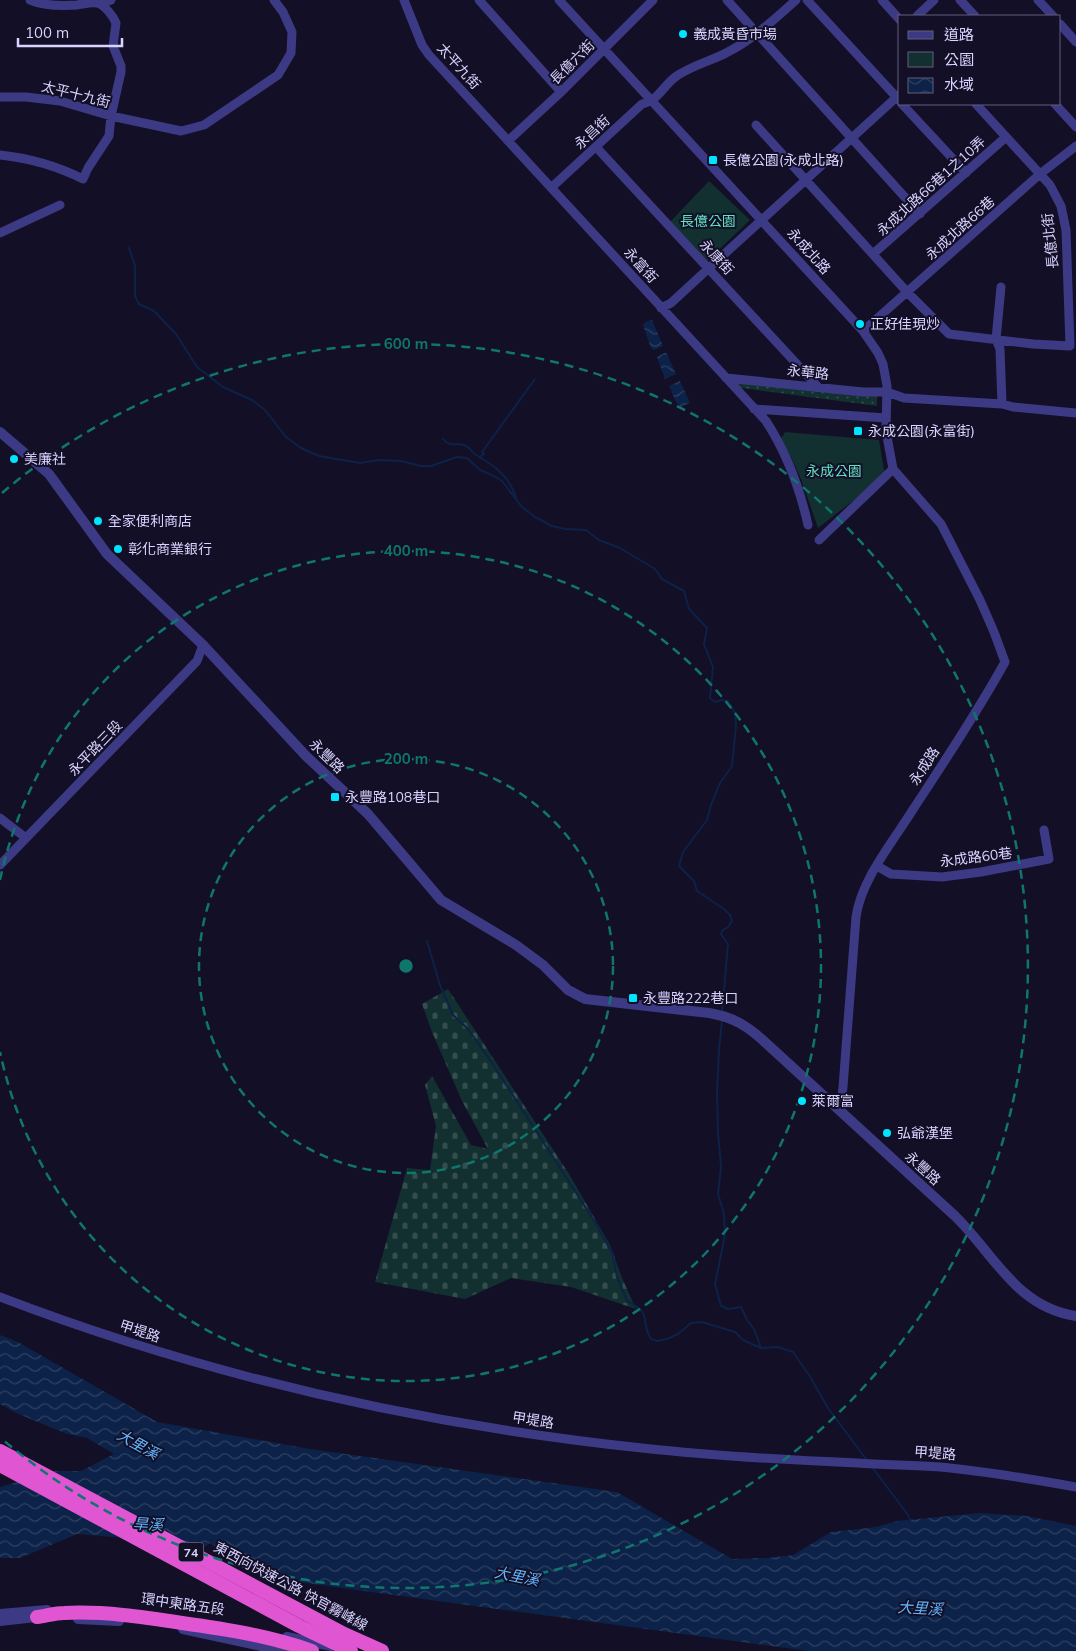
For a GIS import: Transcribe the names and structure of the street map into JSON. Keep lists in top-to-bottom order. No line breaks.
{"streets":{"highway":["74","東西向快速公路 快官霧峰線"],"street":["長億六街","太平九街","太平十九街","永昌街","永成北路66巷1之10弄","永成北路66巷","長億北街","永成北路","永康街","永富街","永華路","永平路三段","永豐路","永成路","永成路60巷","甲堤路","環中東路五段"]},"crossings":[["長億六街","太平九街"],["長億六街","永成北路"],["長億六街","永富街"],["太平九街","永富街"],["永昌街","永成北路"],["永昌街","永康街"],["永昌街","永富街"],["永成北路66巷1之10弄","長億北街"],["永成北路66巷","長億北街"],["永成北路66巷","永成北路"],["永成北路","永華路"],["永成北路","永成路"],["永康街","永華路"],["永富街","永華路"],["永華路","永成路"],["永平路三段","永豐路"],["永豐路","永成路"],["永成路","永成路60巷"]],"water":["大里溪","旱溪"],"parks":["長億公園","永成公園"],"places":{"other":["義成黃昏市場","正好佳現炒","美廉社","全家便利商店","彰化商業銀行","萊爾富","弘爺漢堡"],"transit":["長億公園(永成北路)","永成公園(永富街)","永豐路108巷口","永豐路222巷口"]},"legend":["道路","公園","水域"],"scale_bar":"100 m","rings":["600 m","400 m","200 m"]}
